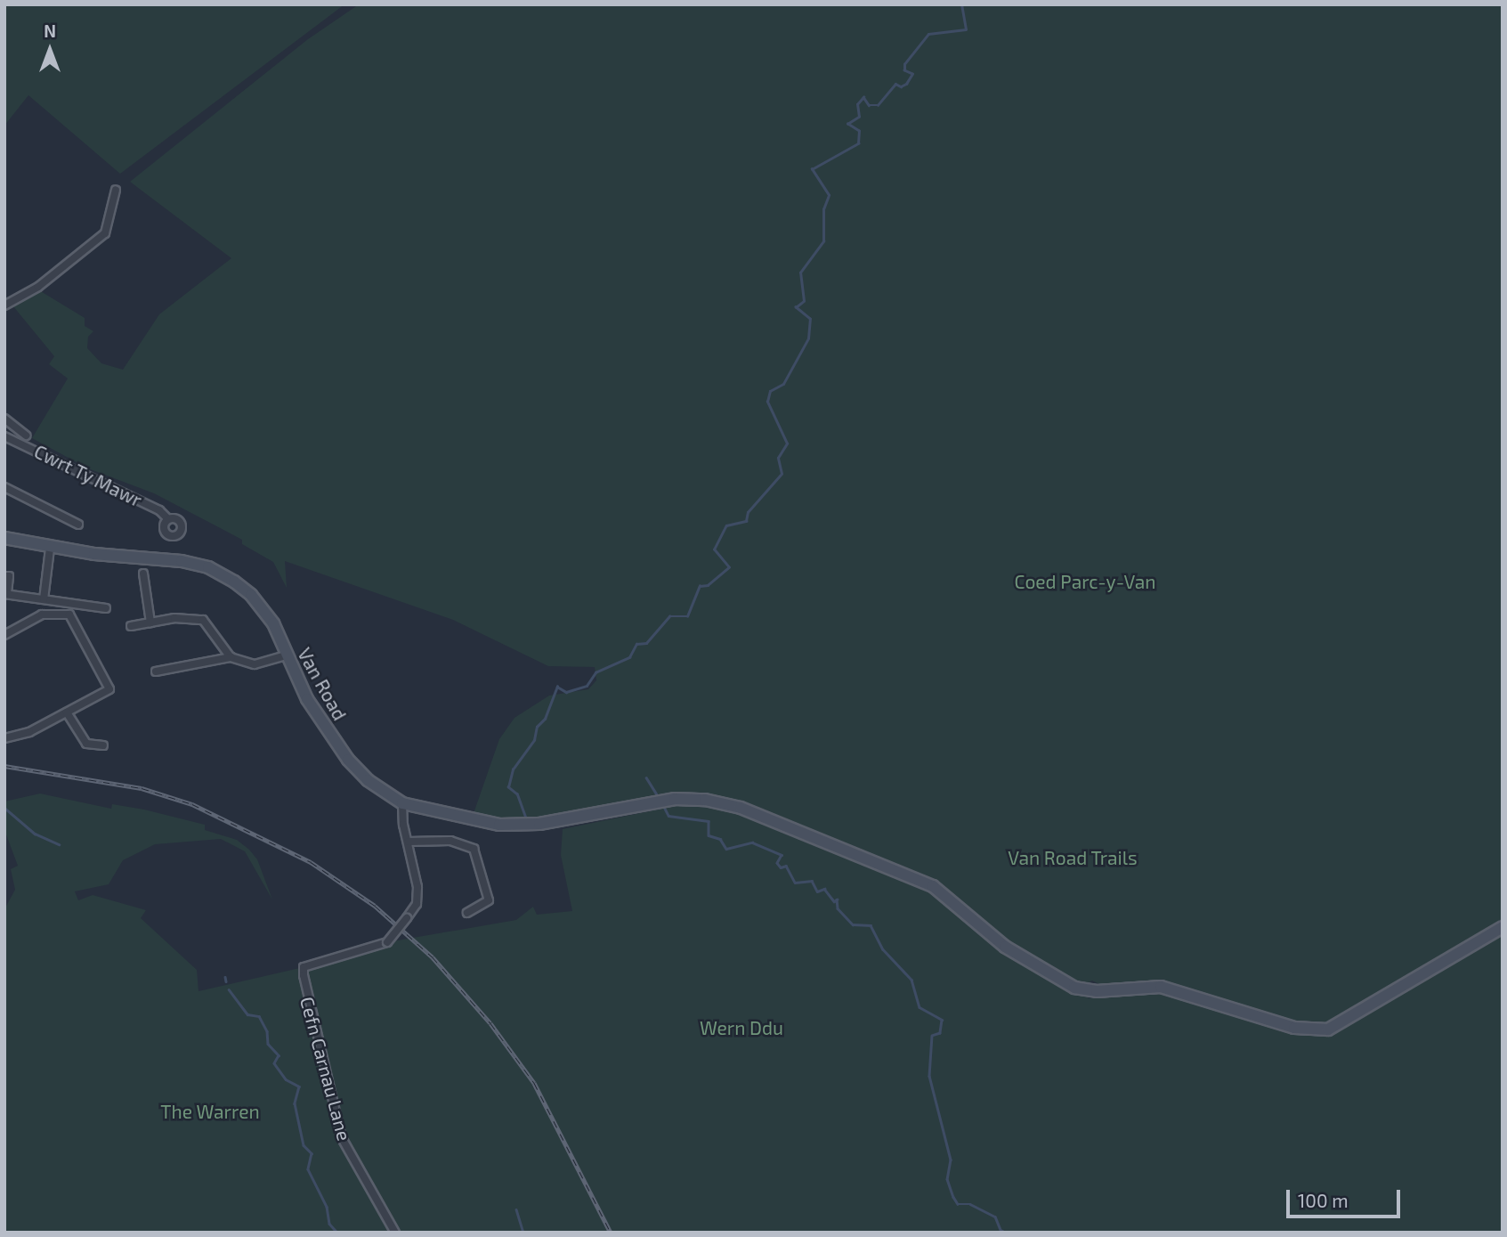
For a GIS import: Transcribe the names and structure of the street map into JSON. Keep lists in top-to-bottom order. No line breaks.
{"streets":{"street":["Cwrt Ty Mawr","Van Road","Cefn Carnau Lane"]},"parks":["Coed Parc-y-Van","Van Road Trails","Wern Ddu","The Warren"],"scale_bar":"100 m","north":"top"}
